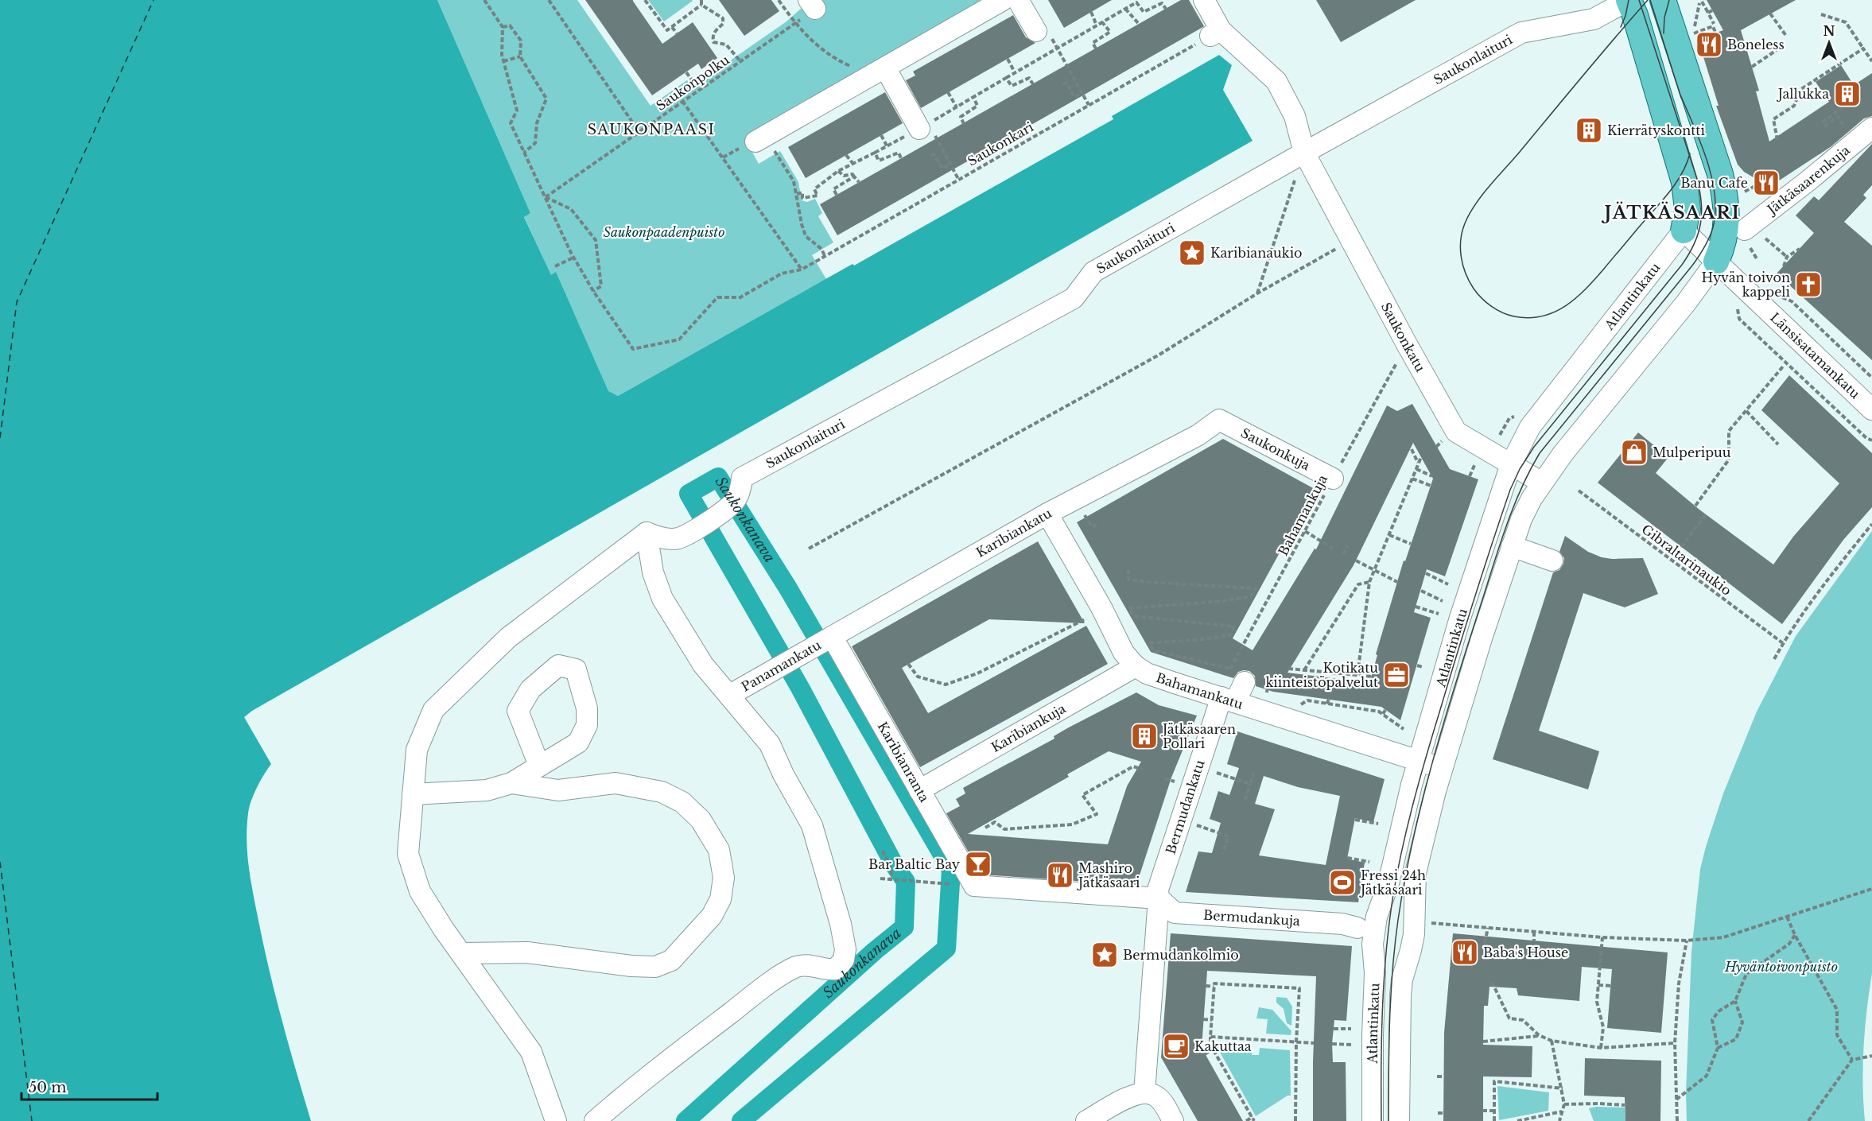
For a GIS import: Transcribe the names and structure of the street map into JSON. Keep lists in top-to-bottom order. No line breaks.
{"streets":{"street":["Saukonlaituri","Jätkäsaarenkuja","Atlantinkatu","Saukonkatu","Länsisatamankatu","Saukonkuja","Karibiankatu","Panamankatu","Bahamankatu","Karibiankuja","Karibianranta","Bermudankatu","Bermudankuja"],"path":["Saukonpolku","Saukonkari","Bahamankuja","Gibraltarinaukio"]},"crossings":[["Saukonlaituri","Saukonkatu"],["Saukonkari","Saukonkatu"],["Atlantinkatu","Saukonkatu"],["Atlantinkatu","Länsisatamankatu"],["Atlantinkatu","Bahamankatu"],["Saukonkatu","Bahamankuja"],["Saukonkuja","Bahamankuja"],["Saukonkuja","Karibiankatu"],["Bahamankuja","Bahamankatu"],["Bahamankuja","Bermudankatu"],["Karibiankatu","Panamankatu"],["Karibiankatu","Bahamankatu"],["Karibiankatu","Karibianranta"],["Panamankatu","Karibianranta"],["Bahamankatu","Karibiankuja"],["Bahamankatu","Bermudankatu"],["Karibiankuja","Karibianranta"],["Karibianranta","Bermudankatu"],["Karibianranta","Bermudankuja"],["Bermudankatu","Bermudankuja"]],"districts":["SAUKONPAASI","JÄTKÄSAARI"],"water":["Saukonkanava"],"parks":["Saukonpaadenpuisto","Hyväntoivonpuisto"],"places":{"restaurant":["Boneless","Banu Cafe","Mashiro Jätkäsaari","Baba's House"],"building":["Jallukka","Kierrätyskontti","Jätkäsaaren Pollari"],"place":["Karibianaukio","Bermudankolmio"],"church":["Hyvän toivon kappeli"],"shop":["Mulperipuu"],"office":["Kotikatu kiinteistöpalvelut"],"bar":["Bar Baltic Bay"],"sports":["Fressi 24h Jätkäsaari"],"cafe":["Kakuttaa"]},"scale_bar":"50 m","north":"top"}
